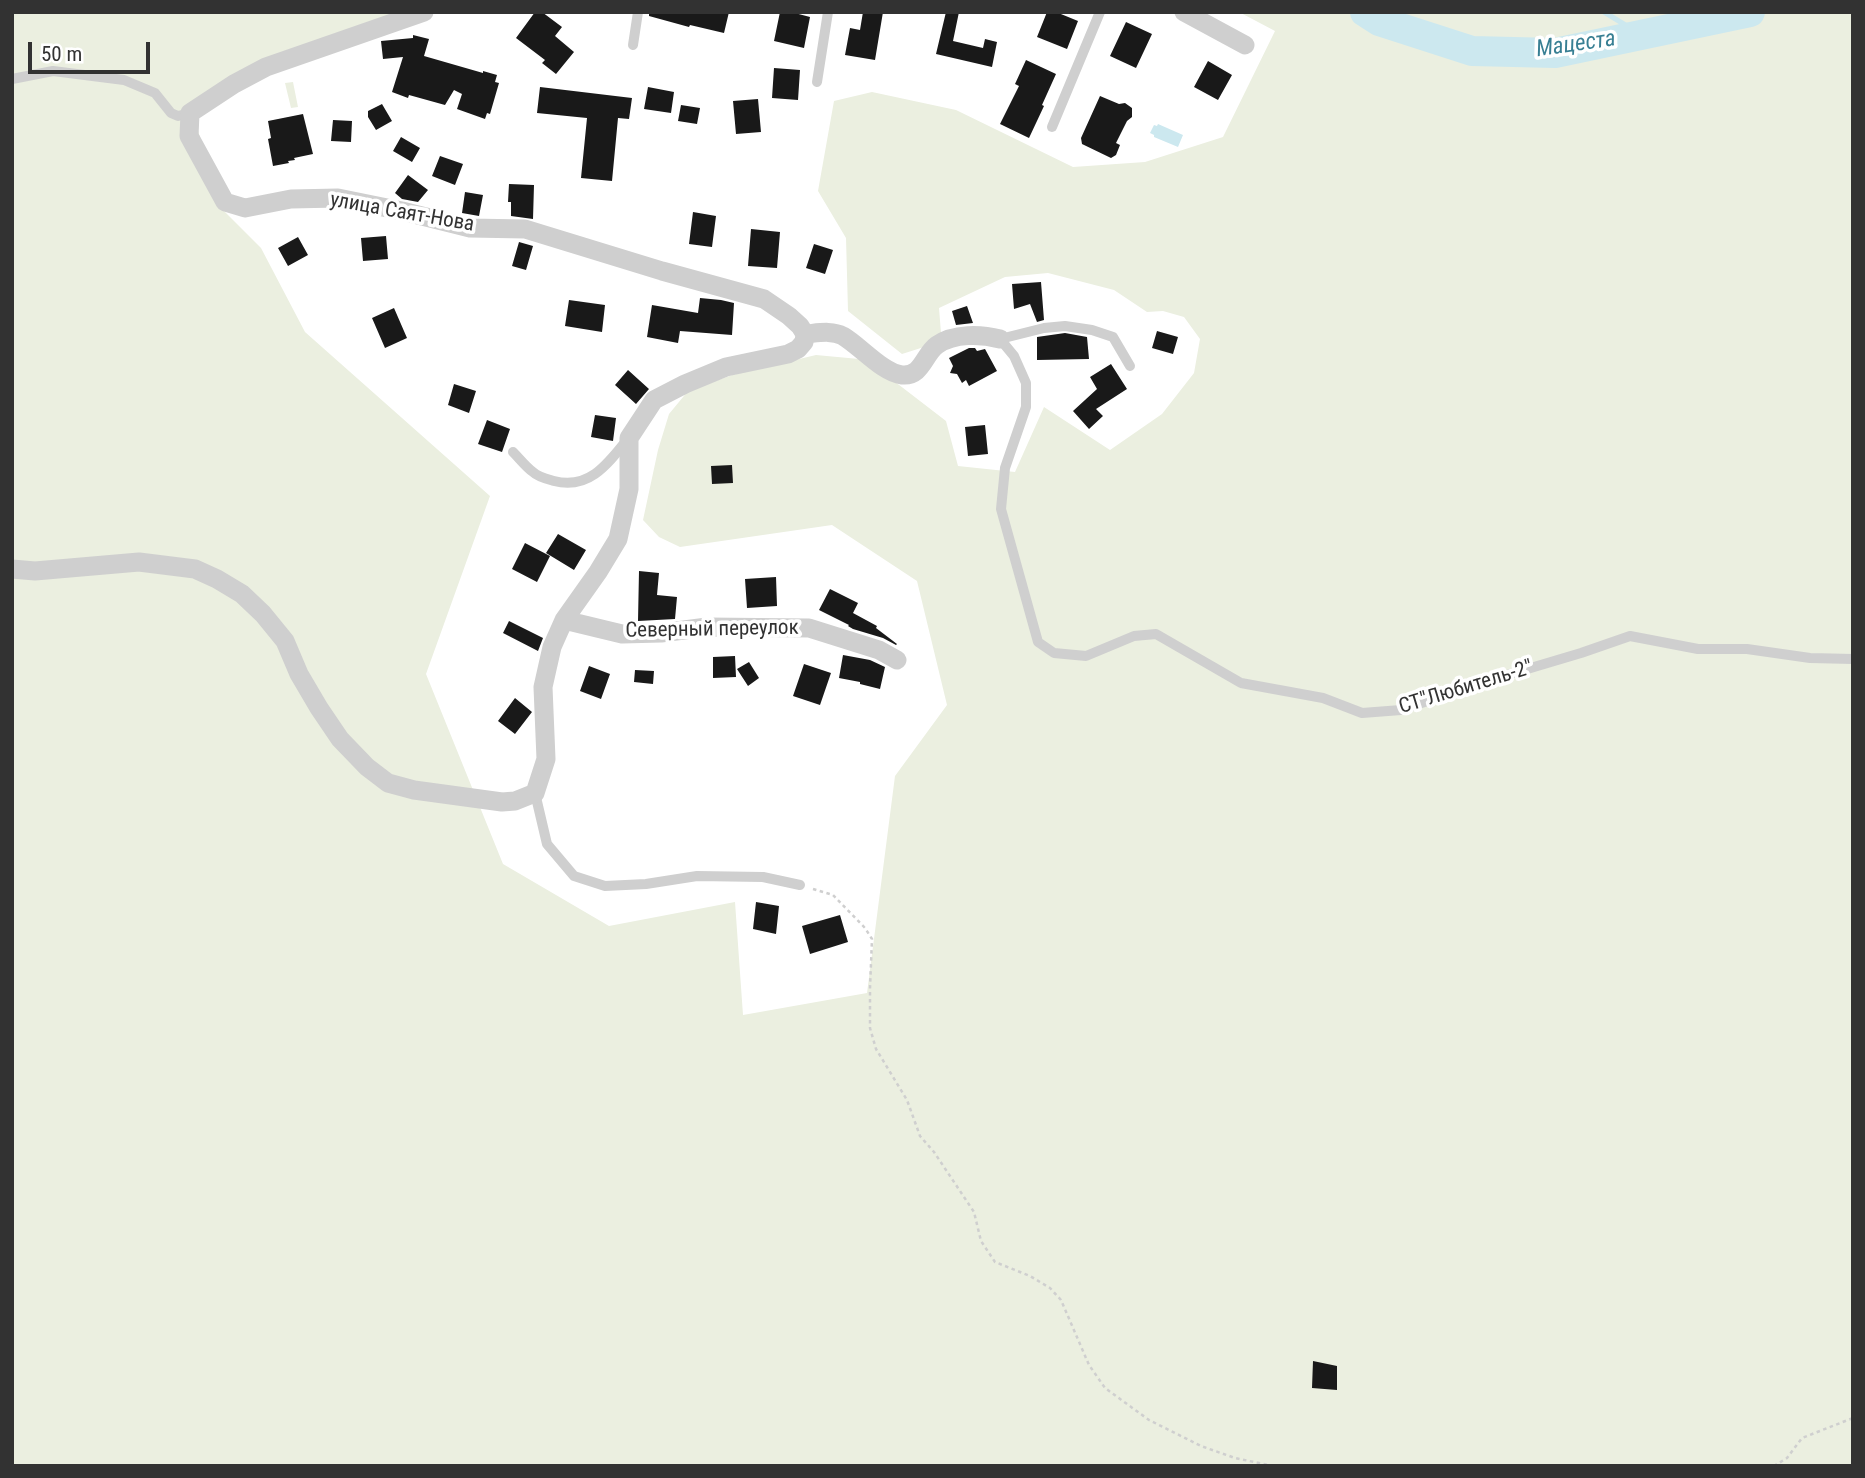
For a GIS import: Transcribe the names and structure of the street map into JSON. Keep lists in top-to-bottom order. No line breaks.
{"streets":{"street":["улица Саят-Нова","Северный переулок"],"lane":["СТ\"Любитель-2\""]},"water":["Мацеста"],"scale_bar":"50 m"}
